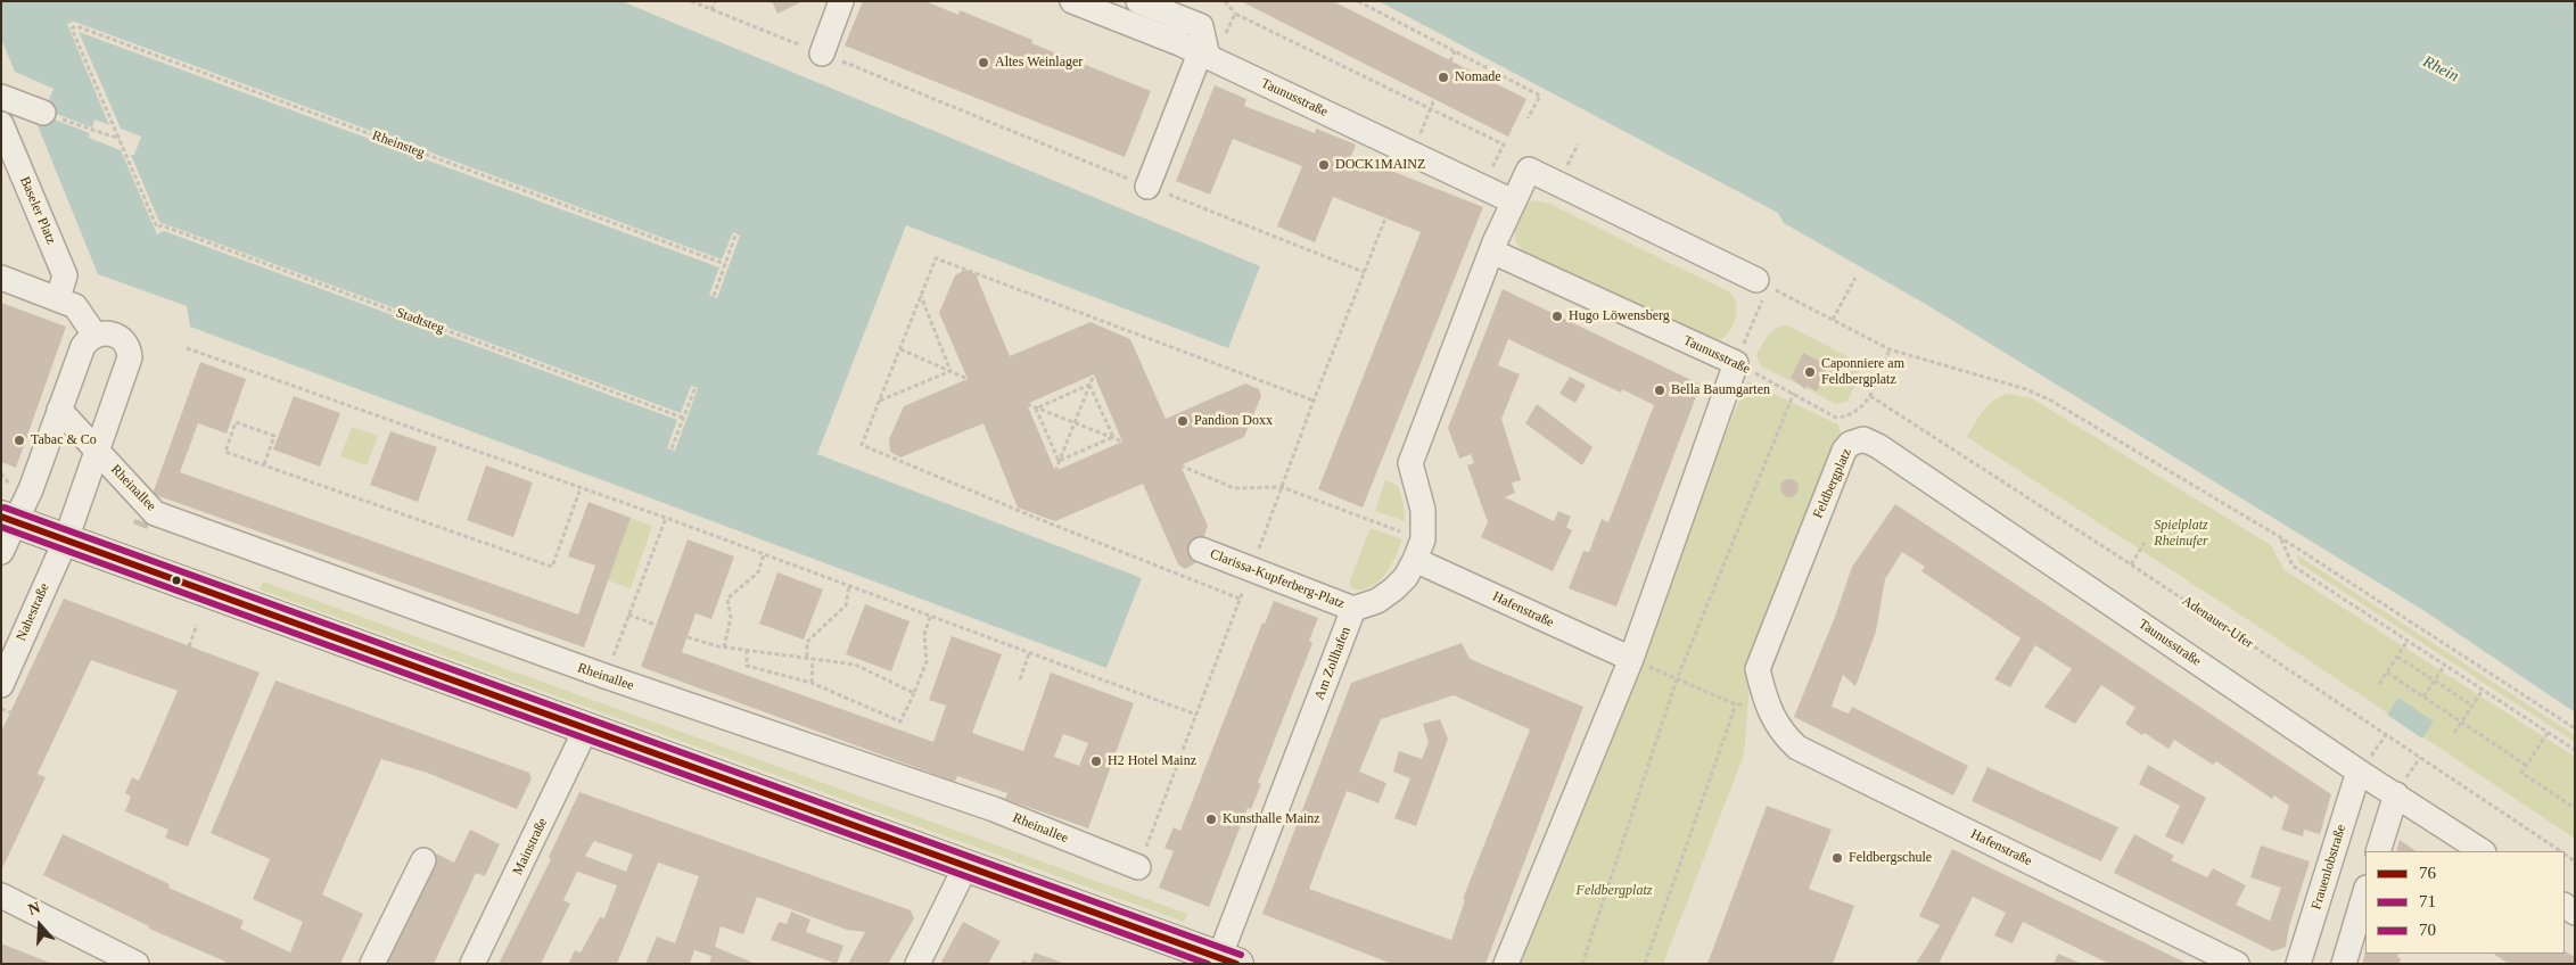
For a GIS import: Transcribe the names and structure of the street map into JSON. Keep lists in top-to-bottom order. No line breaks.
{"streets":{"street":["Taunusstraße","Baseler Platz","Feldbergplatz","Rheinallee","Clarissa-Kupferberg-Platz","Hafenstraße","Nahestraße","Am Zollhafen","Mainstraße","Frauenlobstraße"],"path":["Rheinsteg","Stadtsteg","Adenauer-Ufer"]},"crossings":[["Taunusstraße","Feldbergplatz"],["Taunusstraße","Adenauer-Ufer"],["Taunusstraße","Frauenlobstraße"],["Rheinsteg","Stadtsteg"],["Feldbergplatz","Hafenstraße"],["Rheinallee","Nahestraße"],["Clarissa-Kupferberg-Platz","Am Zollhafen"],["Hafenstraße","Am Zollhafen"]],"water":["Rhein"],"parks":["Spielplatz Rheinufer","Feldbergplatz"],"places":["Altes Weinlager","Nomade","DOCK1MAINZ","Hugo Löwensberg","Caponniere am Feldbergplatz","Bella Baumgarten","Pandion Doxx","Tabac & Co","H2 Hotel Mainz","Kunsthalle Mainz","Feldbergschule"],"lines":["transit line 70","transit line 76","transit line 71"],"legend":["76","71","70"],"north":"top"}
